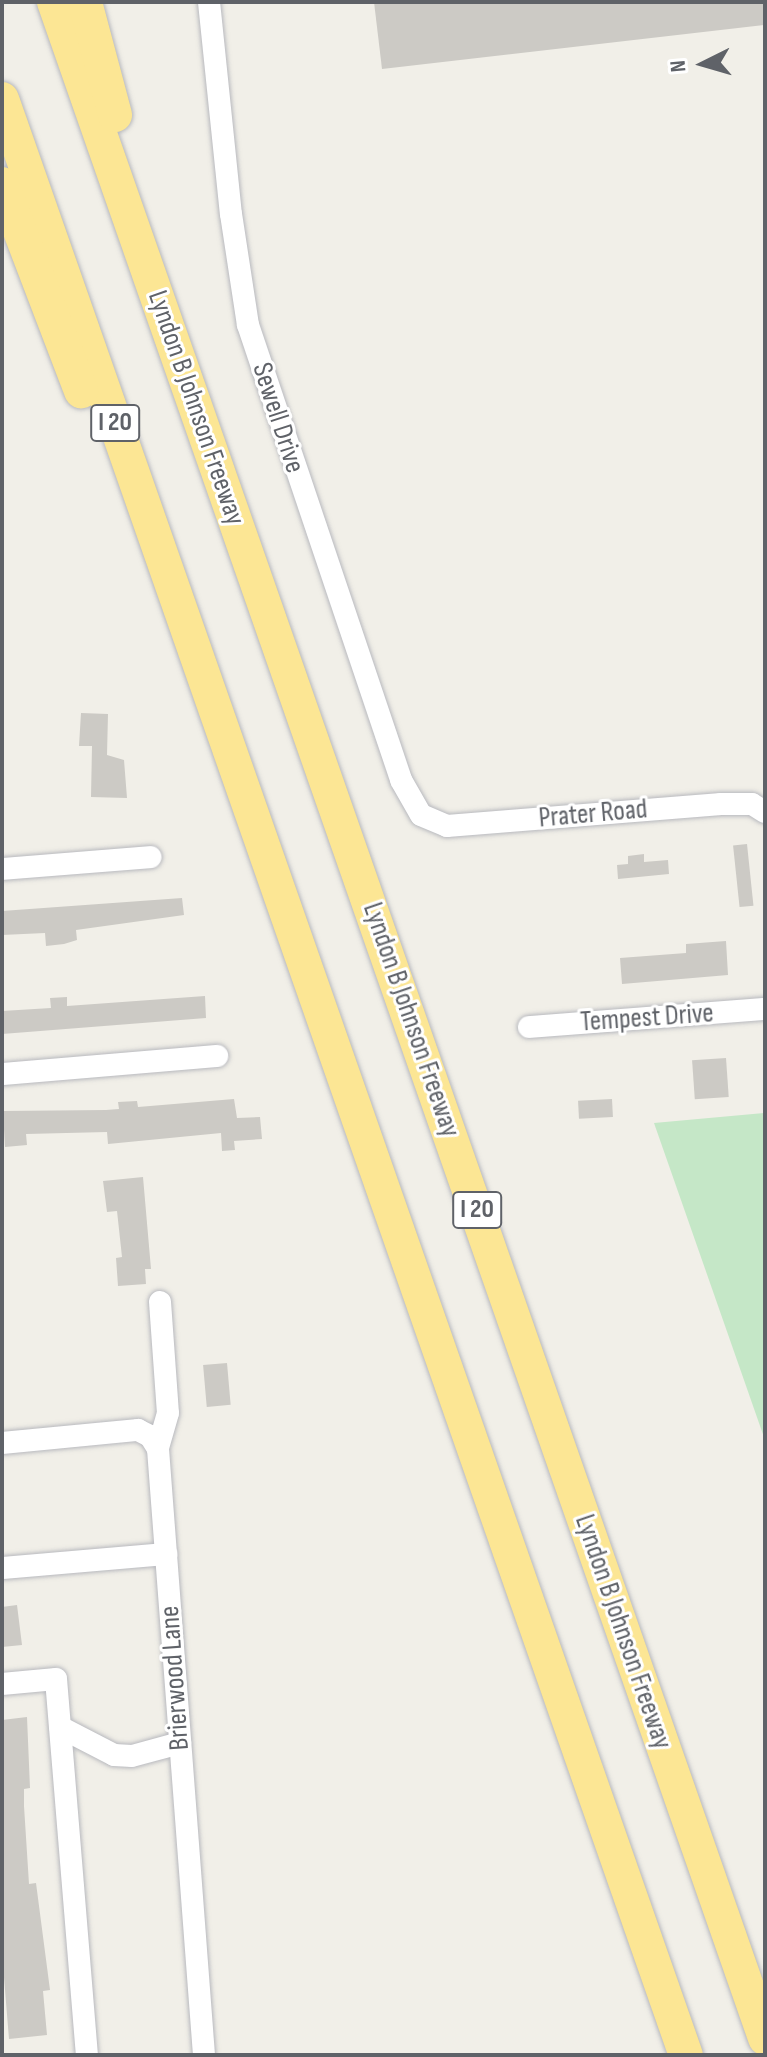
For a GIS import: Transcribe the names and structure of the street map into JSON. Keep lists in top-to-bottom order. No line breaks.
{"streets":{"highway":["Lyndon B Johnson Freeway","I 20"],"street":["Sewell Drive","Prater Road","Tempest Drive","Brierwood Lane"]},"crossings":[["Sewell Drive","Prater Road"]],"north":"left"}
